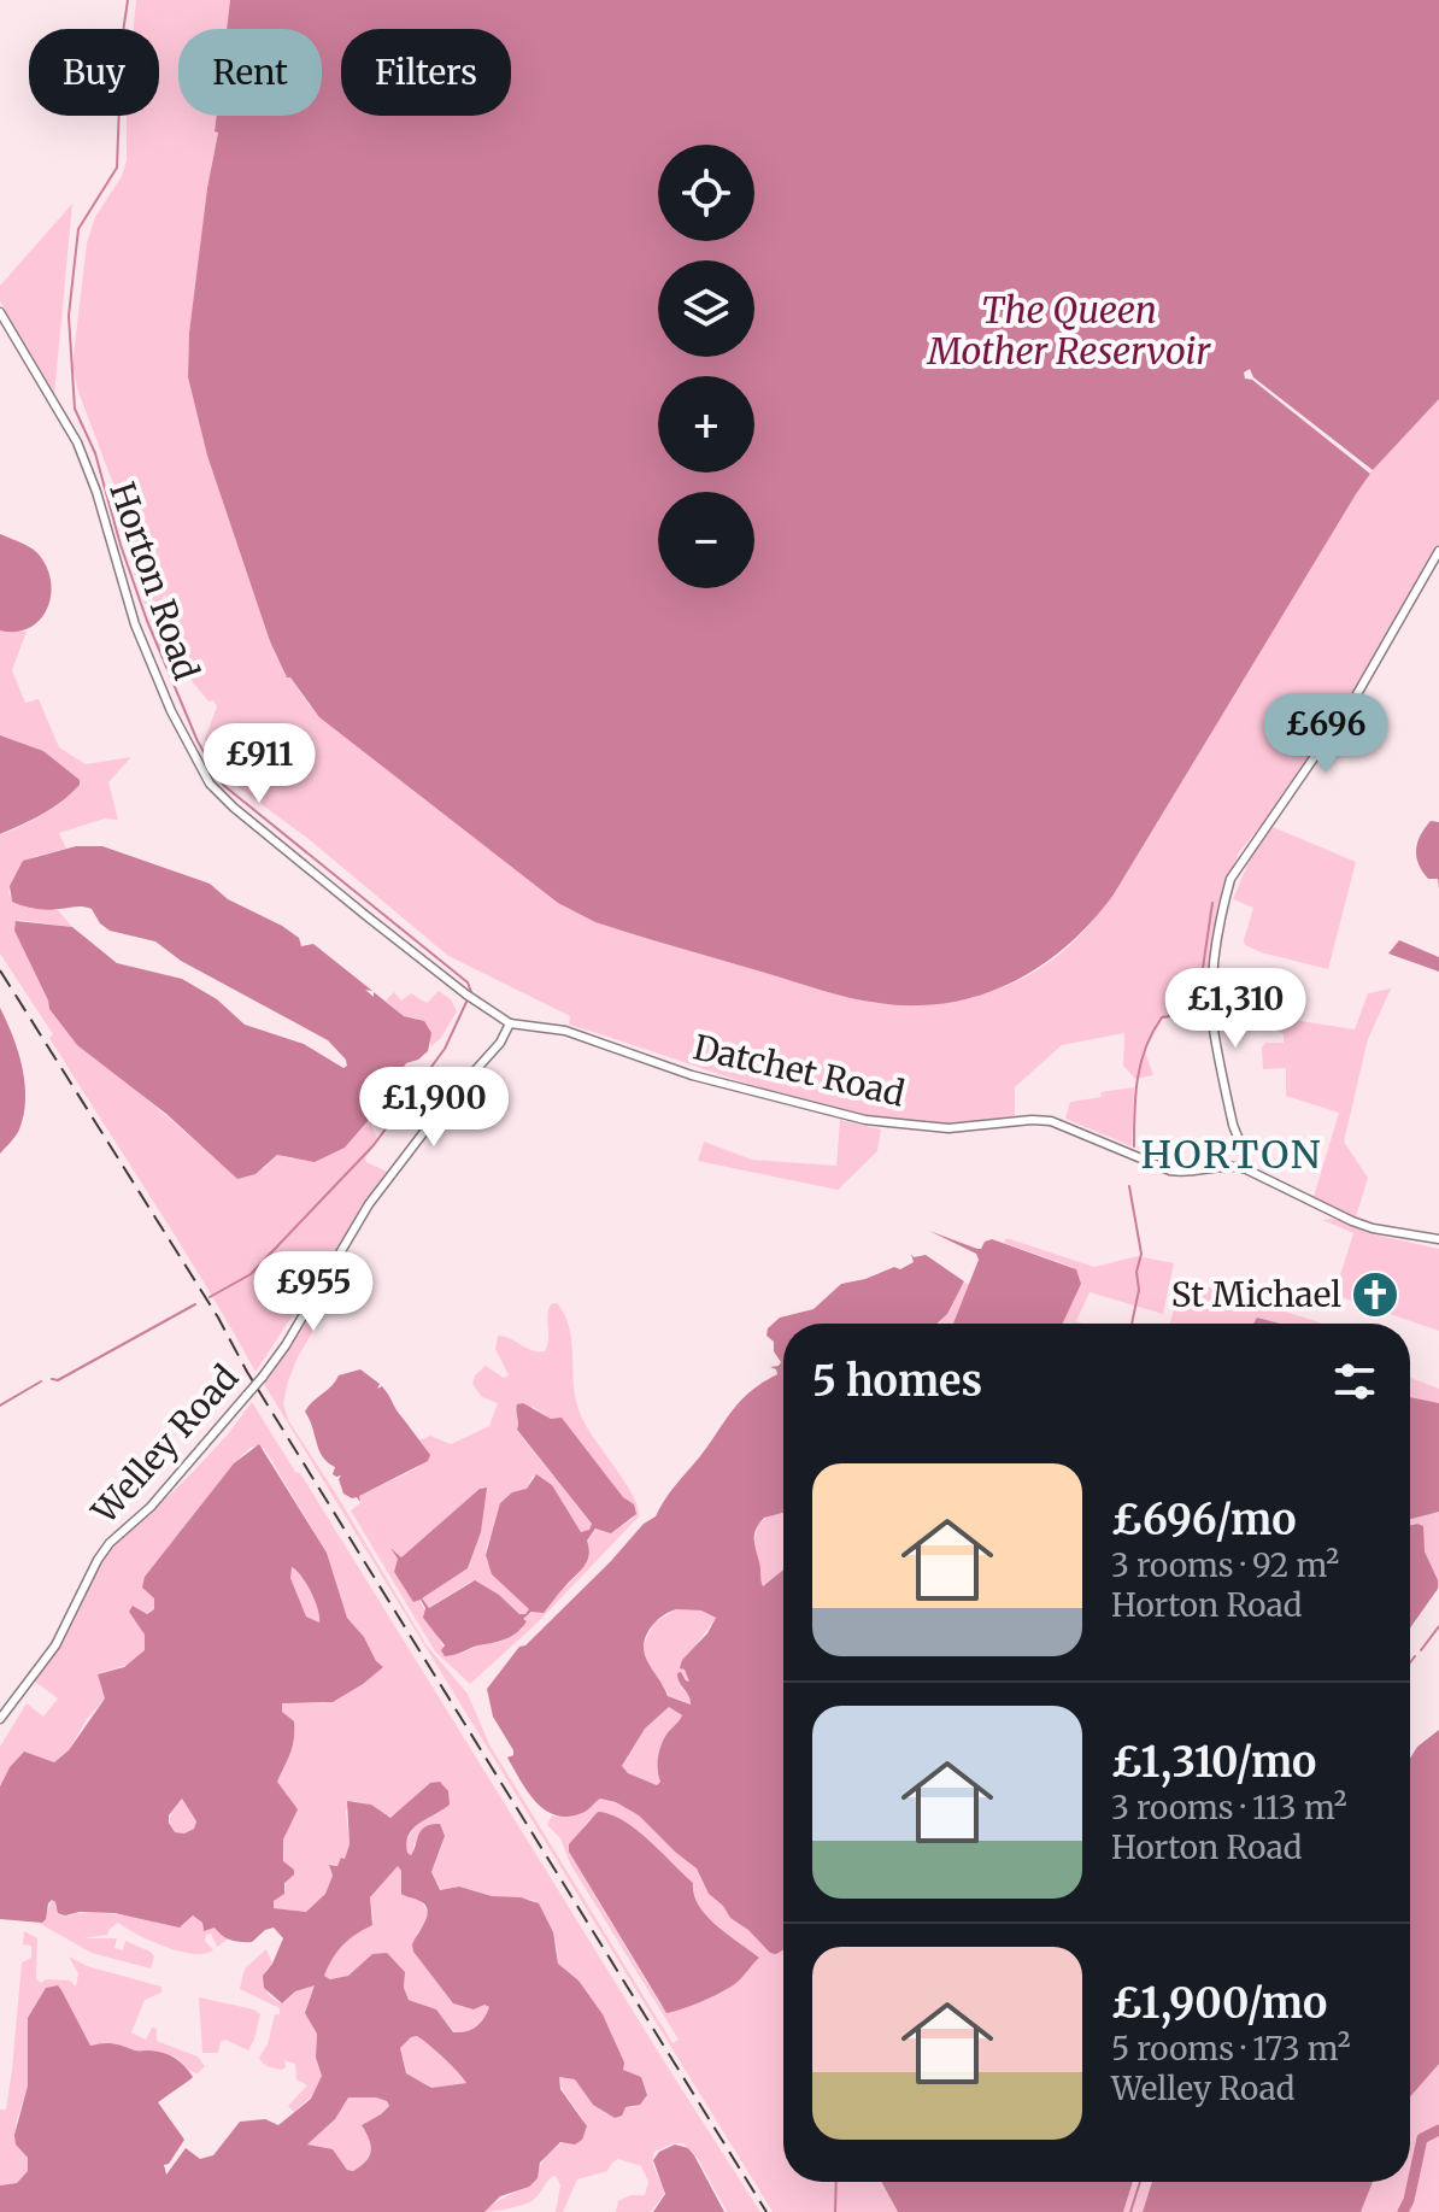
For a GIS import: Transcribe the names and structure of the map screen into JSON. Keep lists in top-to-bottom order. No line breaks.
{"streets":{"main road":["Horton Road","Datchet Road","Welley Road"]},"crossings":[["Horton Road","Datchet Road"],["Horton Road","Welley Road"],["Datchet Road","Welley Road"]],"districts":["HORTON"],"water":["The Queen Mother Reservoir"],"places":{"church":["St Michael"]},"page":{"chip":["Buy","Rent","Filters"],"map_buttons":["+","−"],"price":["£696","£911","£1,310","£1,900","£955"],"heading":"5 homes","list":[{"name":"£696/mo","note":"3 rooms · 92 m² · Horton Road"},{"name":"£1,310/mo","note":"3 rooms · 113 m² · Horton Road"},{"name":"£1,900/mo","note":"5 rooms · 173 m² · Welley Road"}]}}
